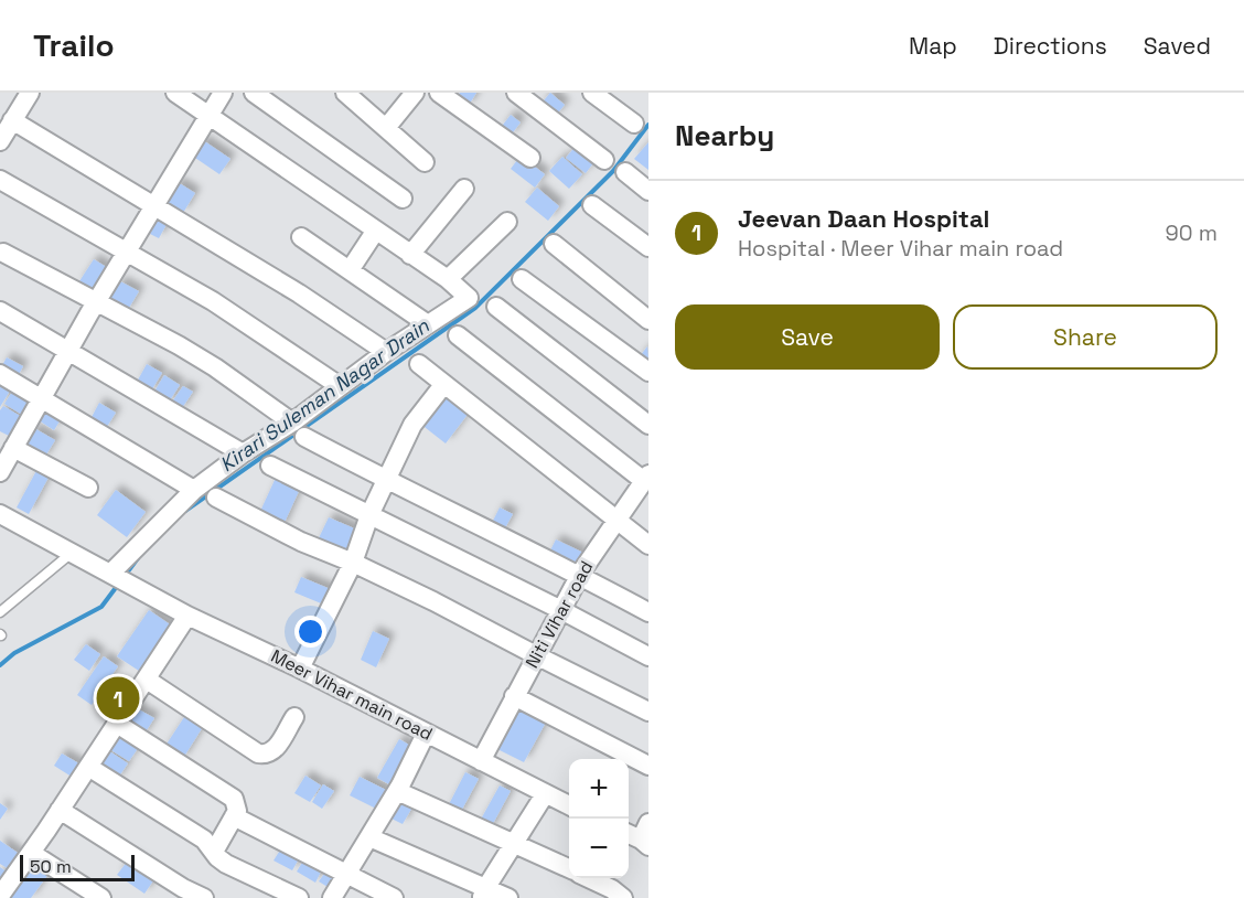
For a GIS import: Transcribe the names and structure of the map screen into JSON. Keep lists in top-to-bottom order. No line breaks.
{"streets":{"street":["Niti Vihar road","Meer Vihar main road"]},"crossings":[["Niti Vihar road","Meer Vihar main road"]],"water":["Kirari Suleman Nagar Drain"],"scale_bar":"50 m","page":{"header":"Trailo","nav":["Map","Directions","Saved"],"heading":"Nearby","list":[{"mark":"1","name":"Jeevan Daan Hospital","note":"Hospital · Meer Vihar main road","value":"90 m"}],"buttons":["Save","Share"],"pins":"1","map_buttons":["+","−"],"scale":"50 m"}}
